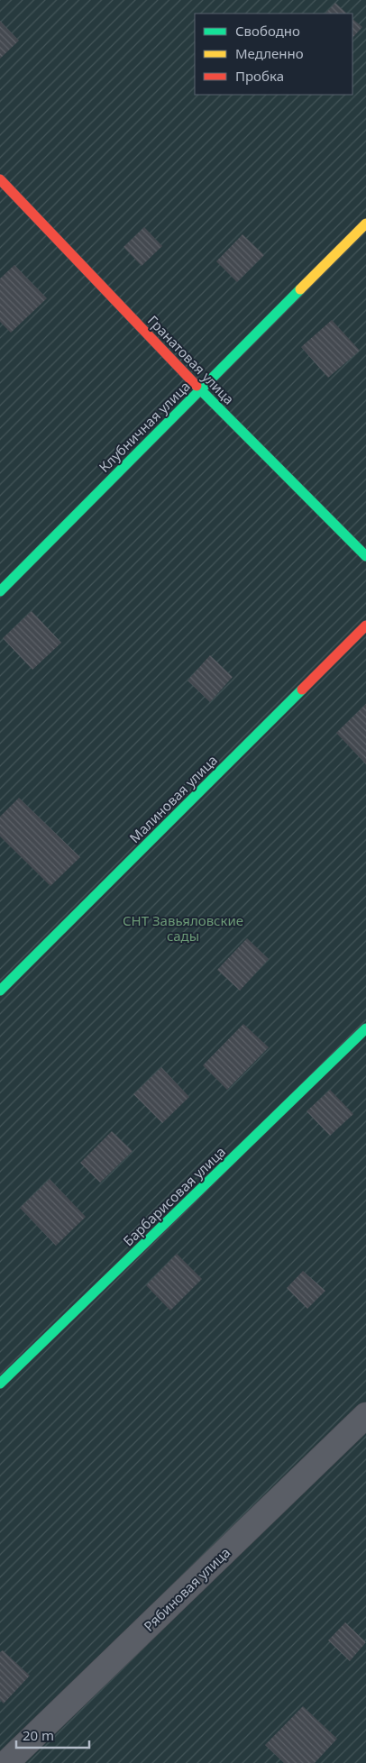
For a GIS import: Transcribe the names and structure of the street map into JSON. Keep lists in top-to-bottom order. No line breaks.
{"streets":{"street":["Гранатовая улица","Клубничная улица","Малиновая улица","Барбарисовая улица","Рябиновая улица"]},"crossings":[["Гранатовая улица","Клубничная улица"]],"parks":["СНТ Завьяловские сады"],"legend":["Свободно","Медленно","Пробка"],"scale_bar":"20 m"}
